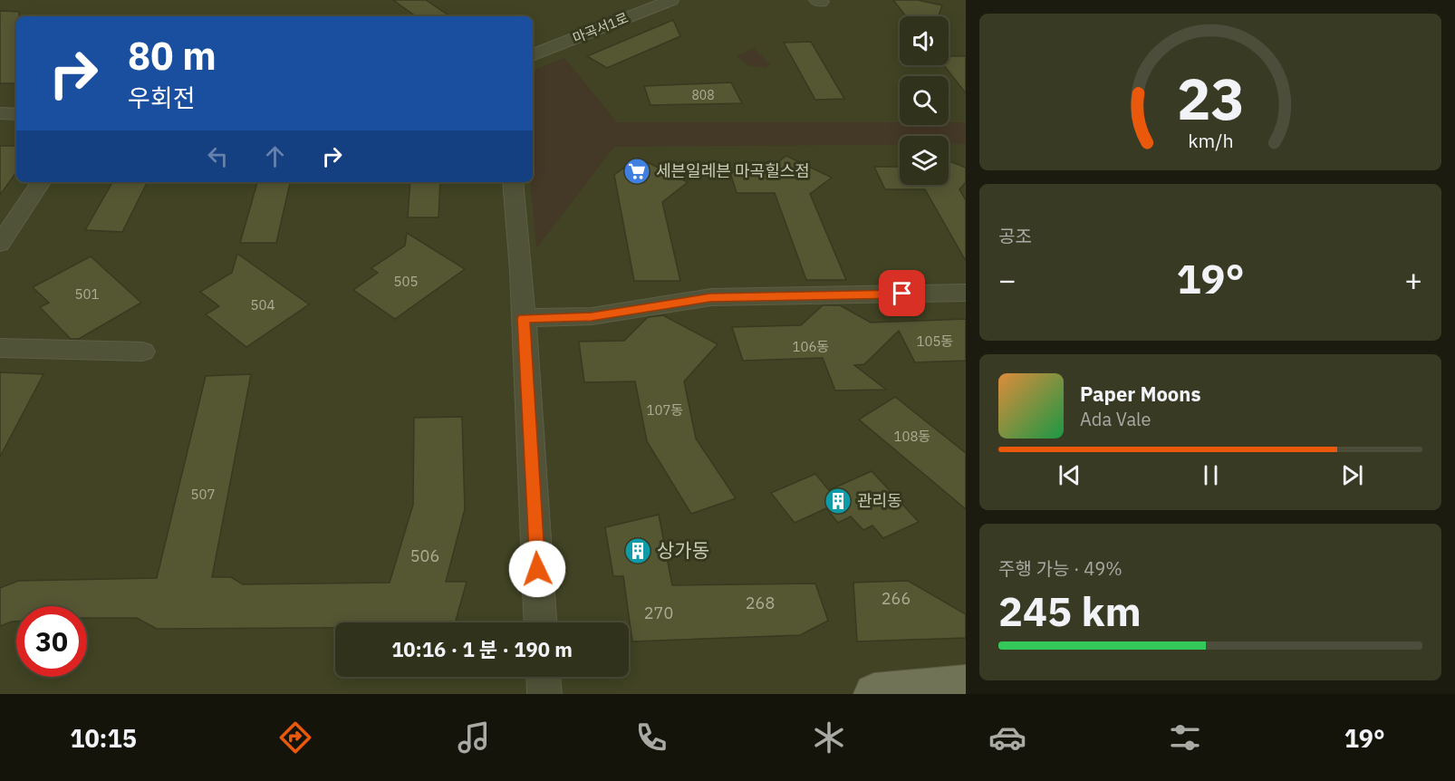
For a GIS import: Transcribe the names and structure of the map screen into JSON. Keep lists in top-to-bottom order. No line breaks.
{"streets":{"street":["마곡서1로"]},"places":{"supermarket":["세븐일레븐 마곡힐스점"],"building":["관리동","상가동"]},"house_numbers":["808","505","501","504","105동","106동","107동","108동","507","506","266","268","270"],"page":{"turn":["80 m","우회전"],"tile":["공조",["주행 가능 · 49%","245 km"]],"heat":["−","19°","+"],"song":["Paper Moons","Ada Vale"],"limit":"30","trip":"10:16 · 1 분 · 190 m","tabs":["10:15","19°"],"gauge":["23","km/h"]}}
